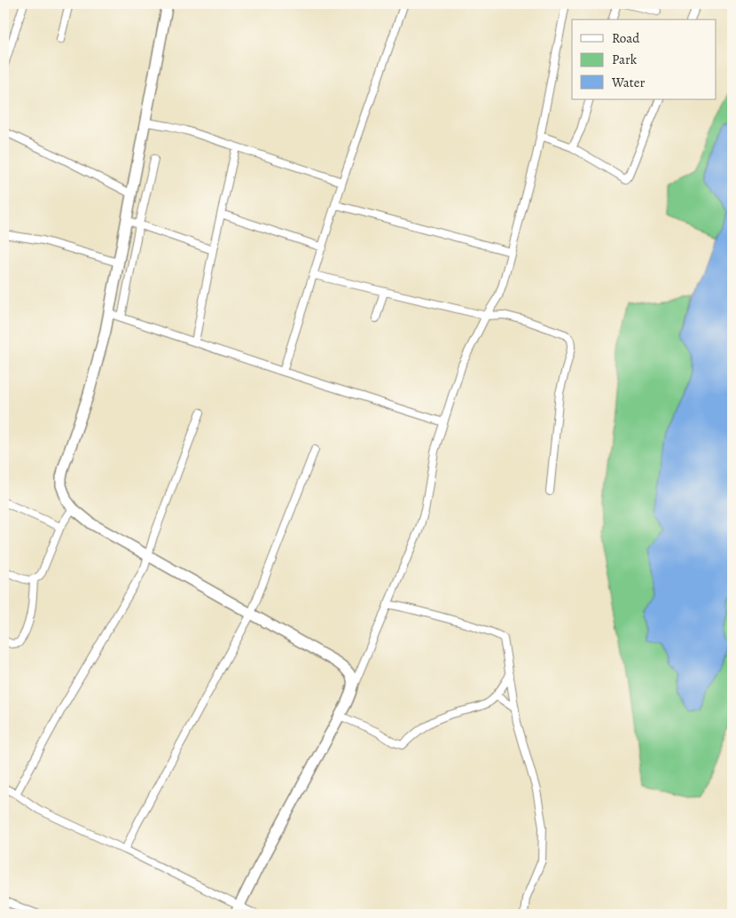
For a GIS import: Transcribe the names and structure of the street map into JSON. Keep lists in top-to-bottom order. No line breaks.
{"legend":["Road","Park","Water"]}
